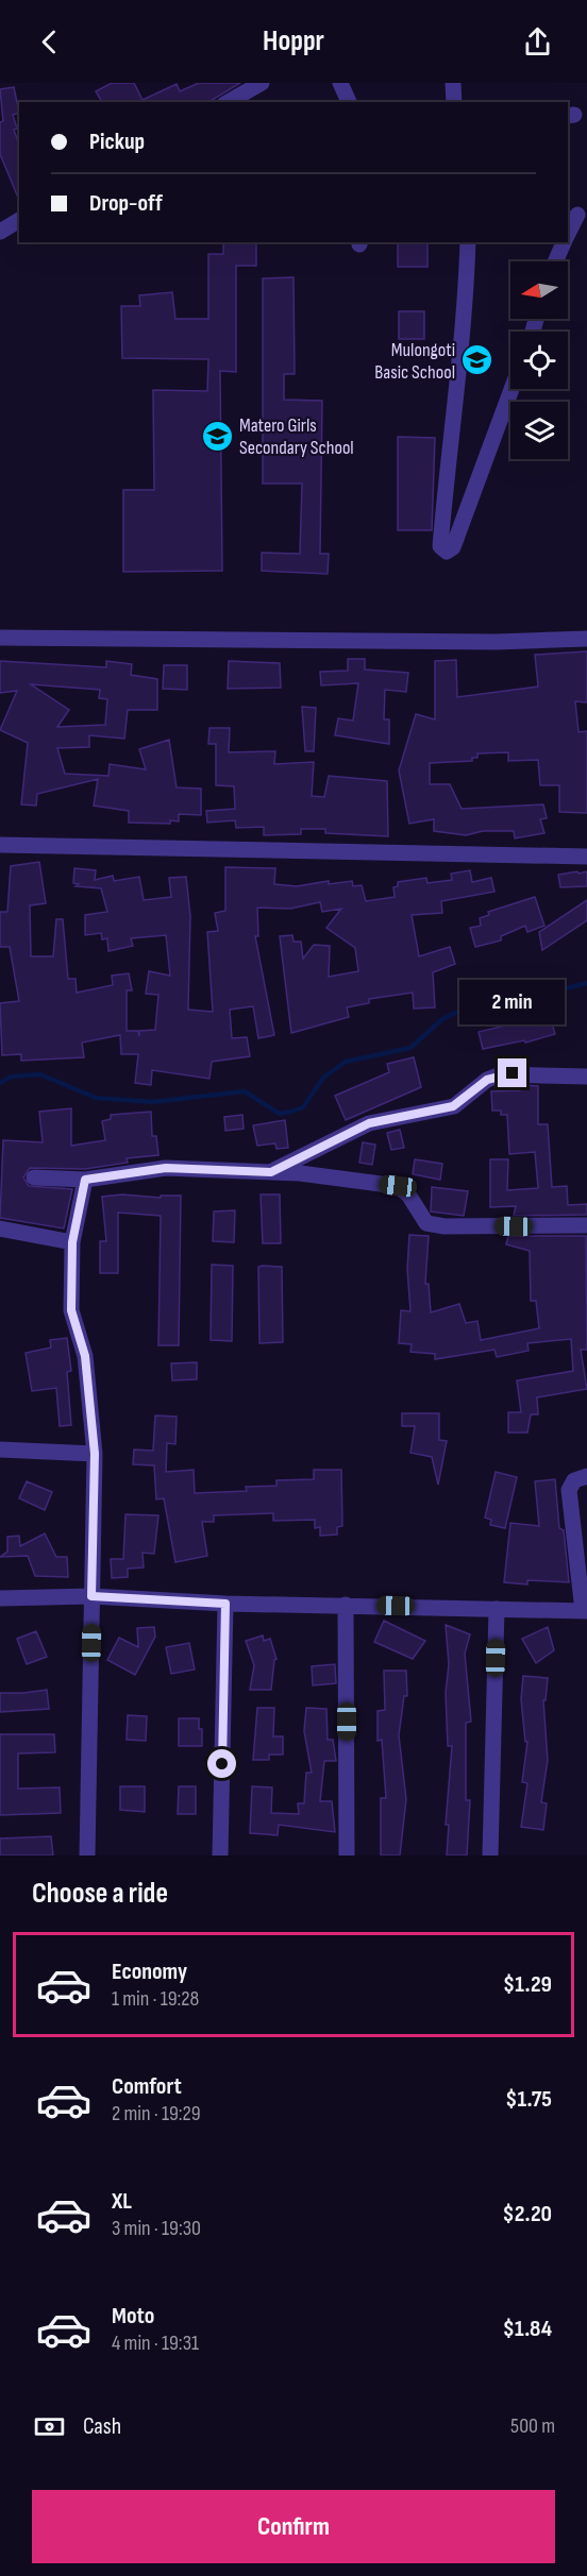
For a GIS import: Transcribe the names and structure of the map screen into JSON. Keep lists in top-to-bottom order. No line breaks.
{"places":{"school or university":["Mulongoti Basic School","Matero Girls Secondary School"]},"north":"left","page":{"header":"Hoppr","banner":["Pickup","Drop-off"],"bubble":"2 min","heading":"Choose a ride","list":[{"name":"Economy","note":"1 min · 19:28","value":"$1.29"},{"name":"Comfort","note":"2 min · 19:29","value":"$1.75"},{"name":"XL","note":"3 min · 19:30","value":"$2.20"},{"name":"Moto","note":"4 min · 19:31","value":"$1.84"}],"pay":["Cash","500 m"],"buttons":"Confirm"}}
